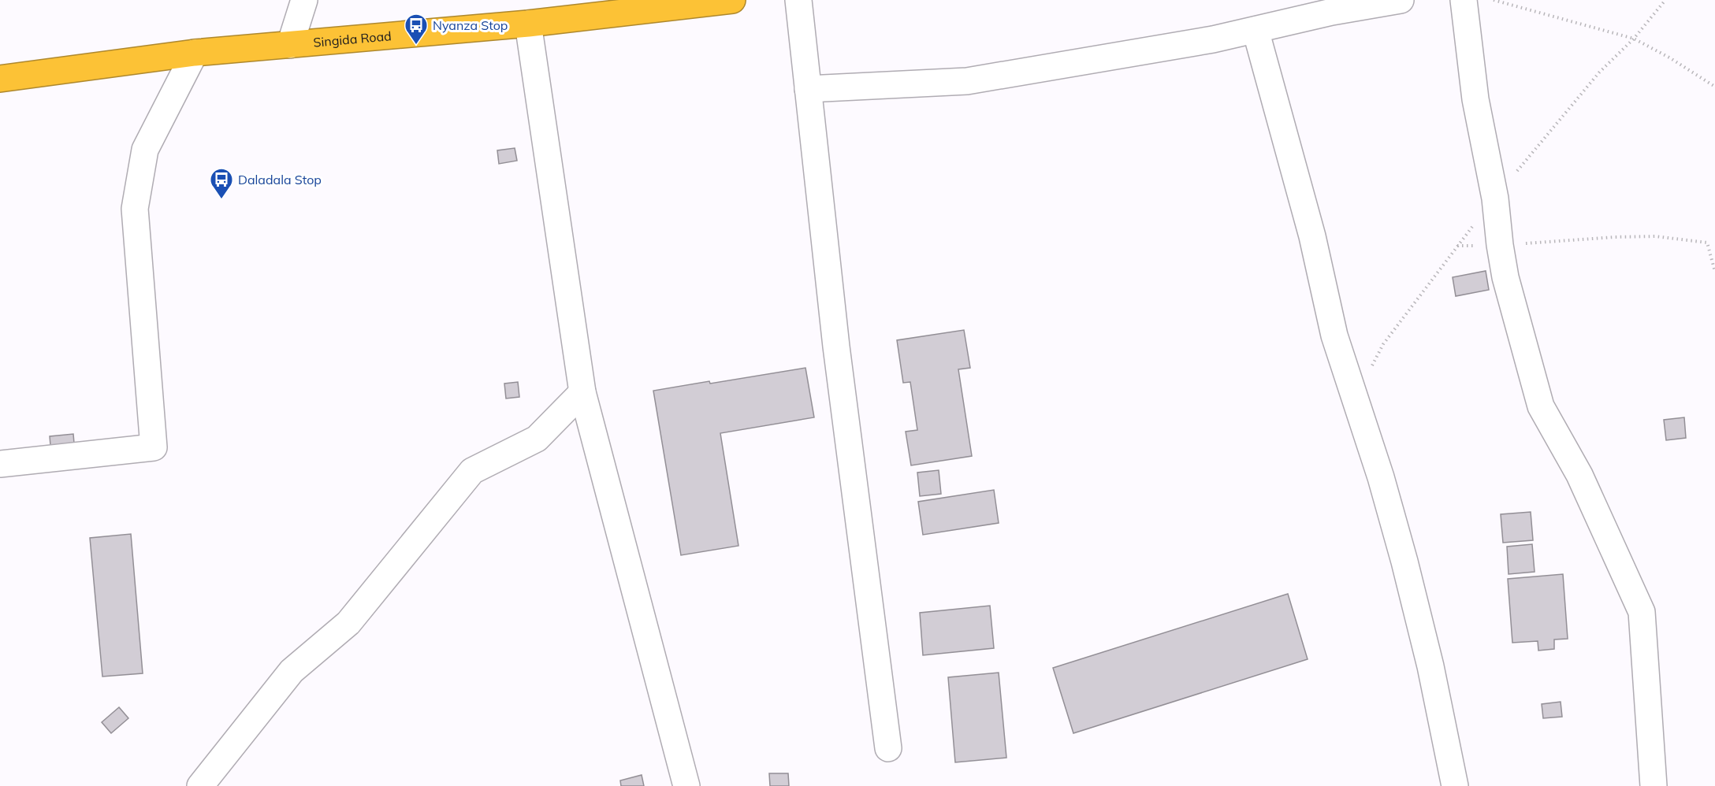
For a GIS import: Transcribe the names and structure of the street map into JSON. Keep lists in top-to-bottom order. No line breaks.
{"streets":{"highway":["Singida Road"]},"places":{"bus stop":["Nyanza Stop","Daladala Stop"]}}
